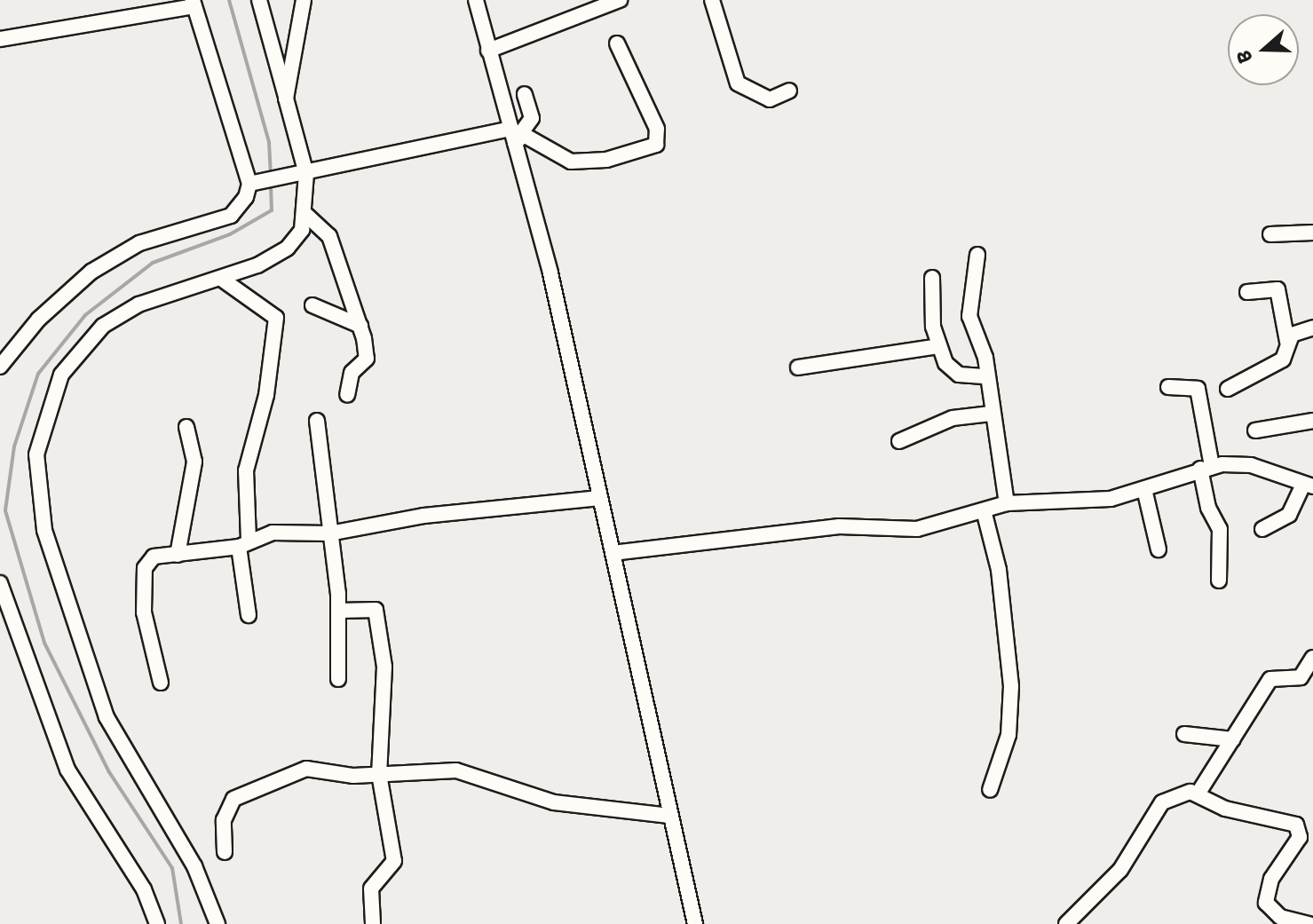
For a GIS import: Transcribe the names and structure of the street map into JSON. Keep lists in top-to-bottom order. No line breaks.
{"north":"left"}
